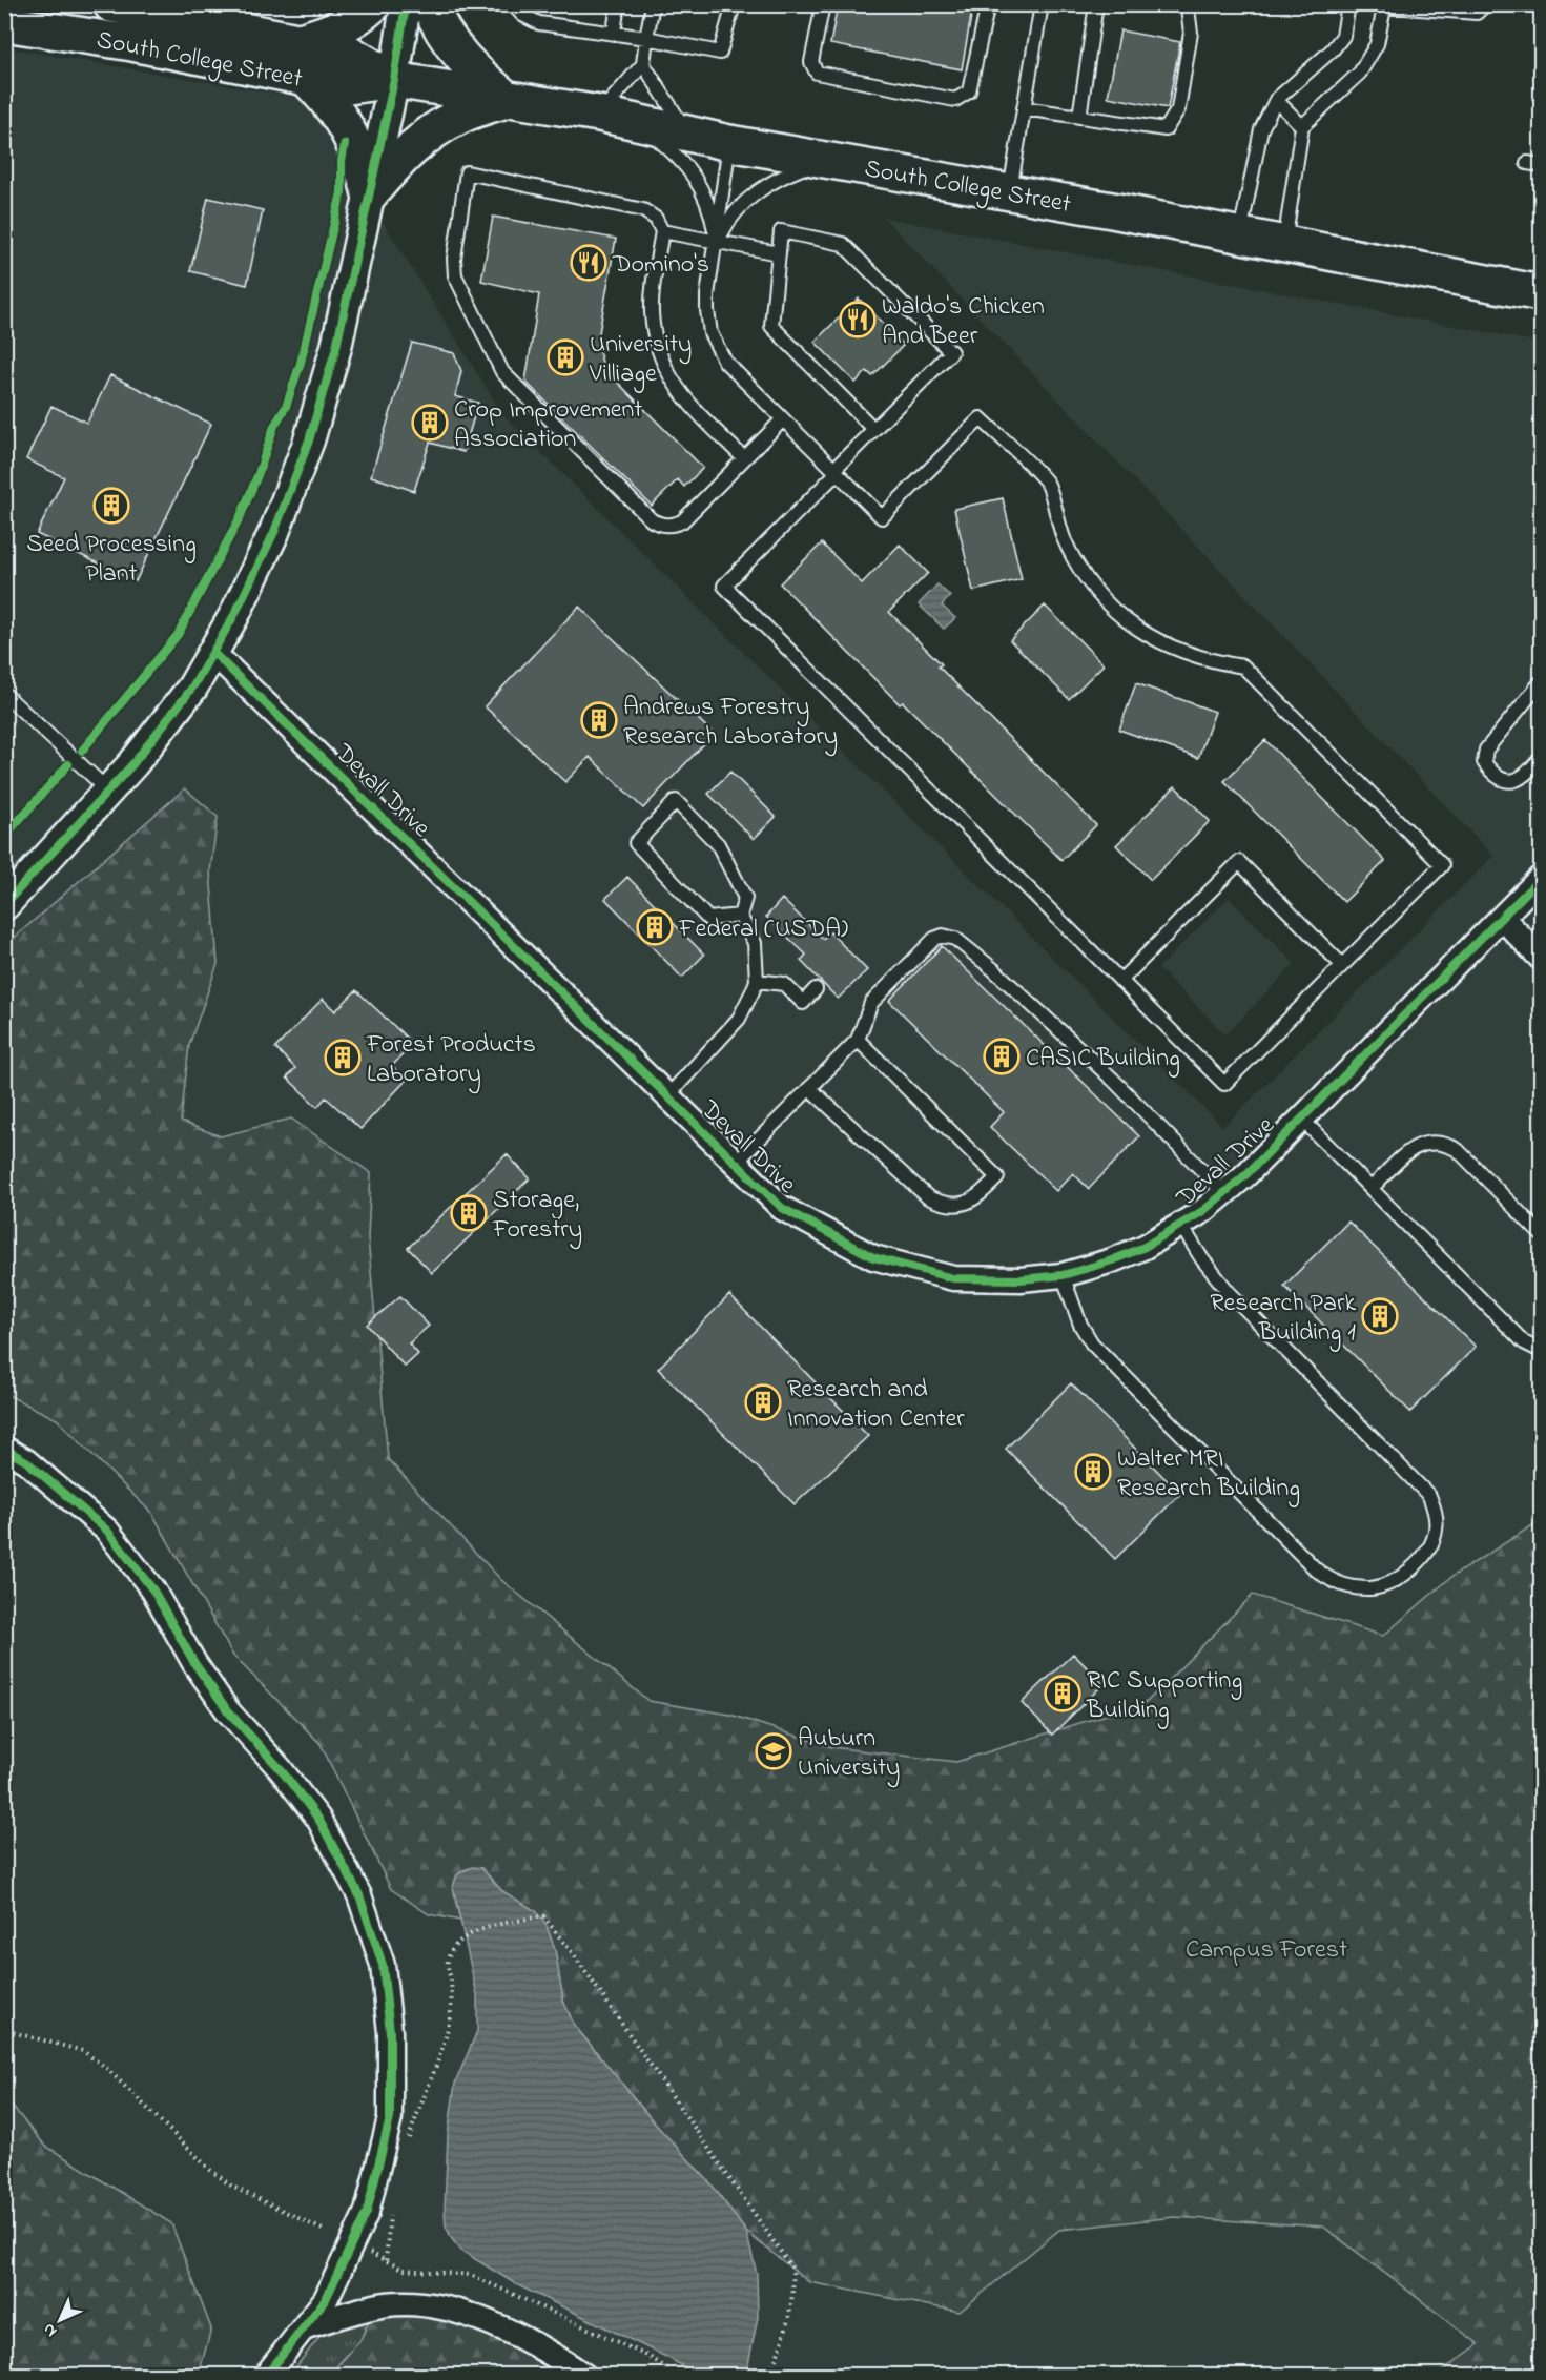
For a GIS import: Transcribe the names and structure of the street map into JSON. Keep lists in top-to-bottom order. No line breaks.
{"streets":{"main road":["South College Street"],"street":["Devall Drive"]},"parks":["Campus Forest"],"places":{"restaurant":["Domino's","Waldo's Chicken And Beer"],"building":["University Villiage","Crop Improvement Association","Seed Processing Plant","Andrews Forestry Research Laboratory","Federal (USDA)","CASIC Building","Forest Products Laboratory","Storage, Forestry","Research Park Building 1","Research and Innovation Center","Walter MRI Research Building","RIC Supporting Building"],"school or university":["Auburn University"]},"north":"bottom left"}
